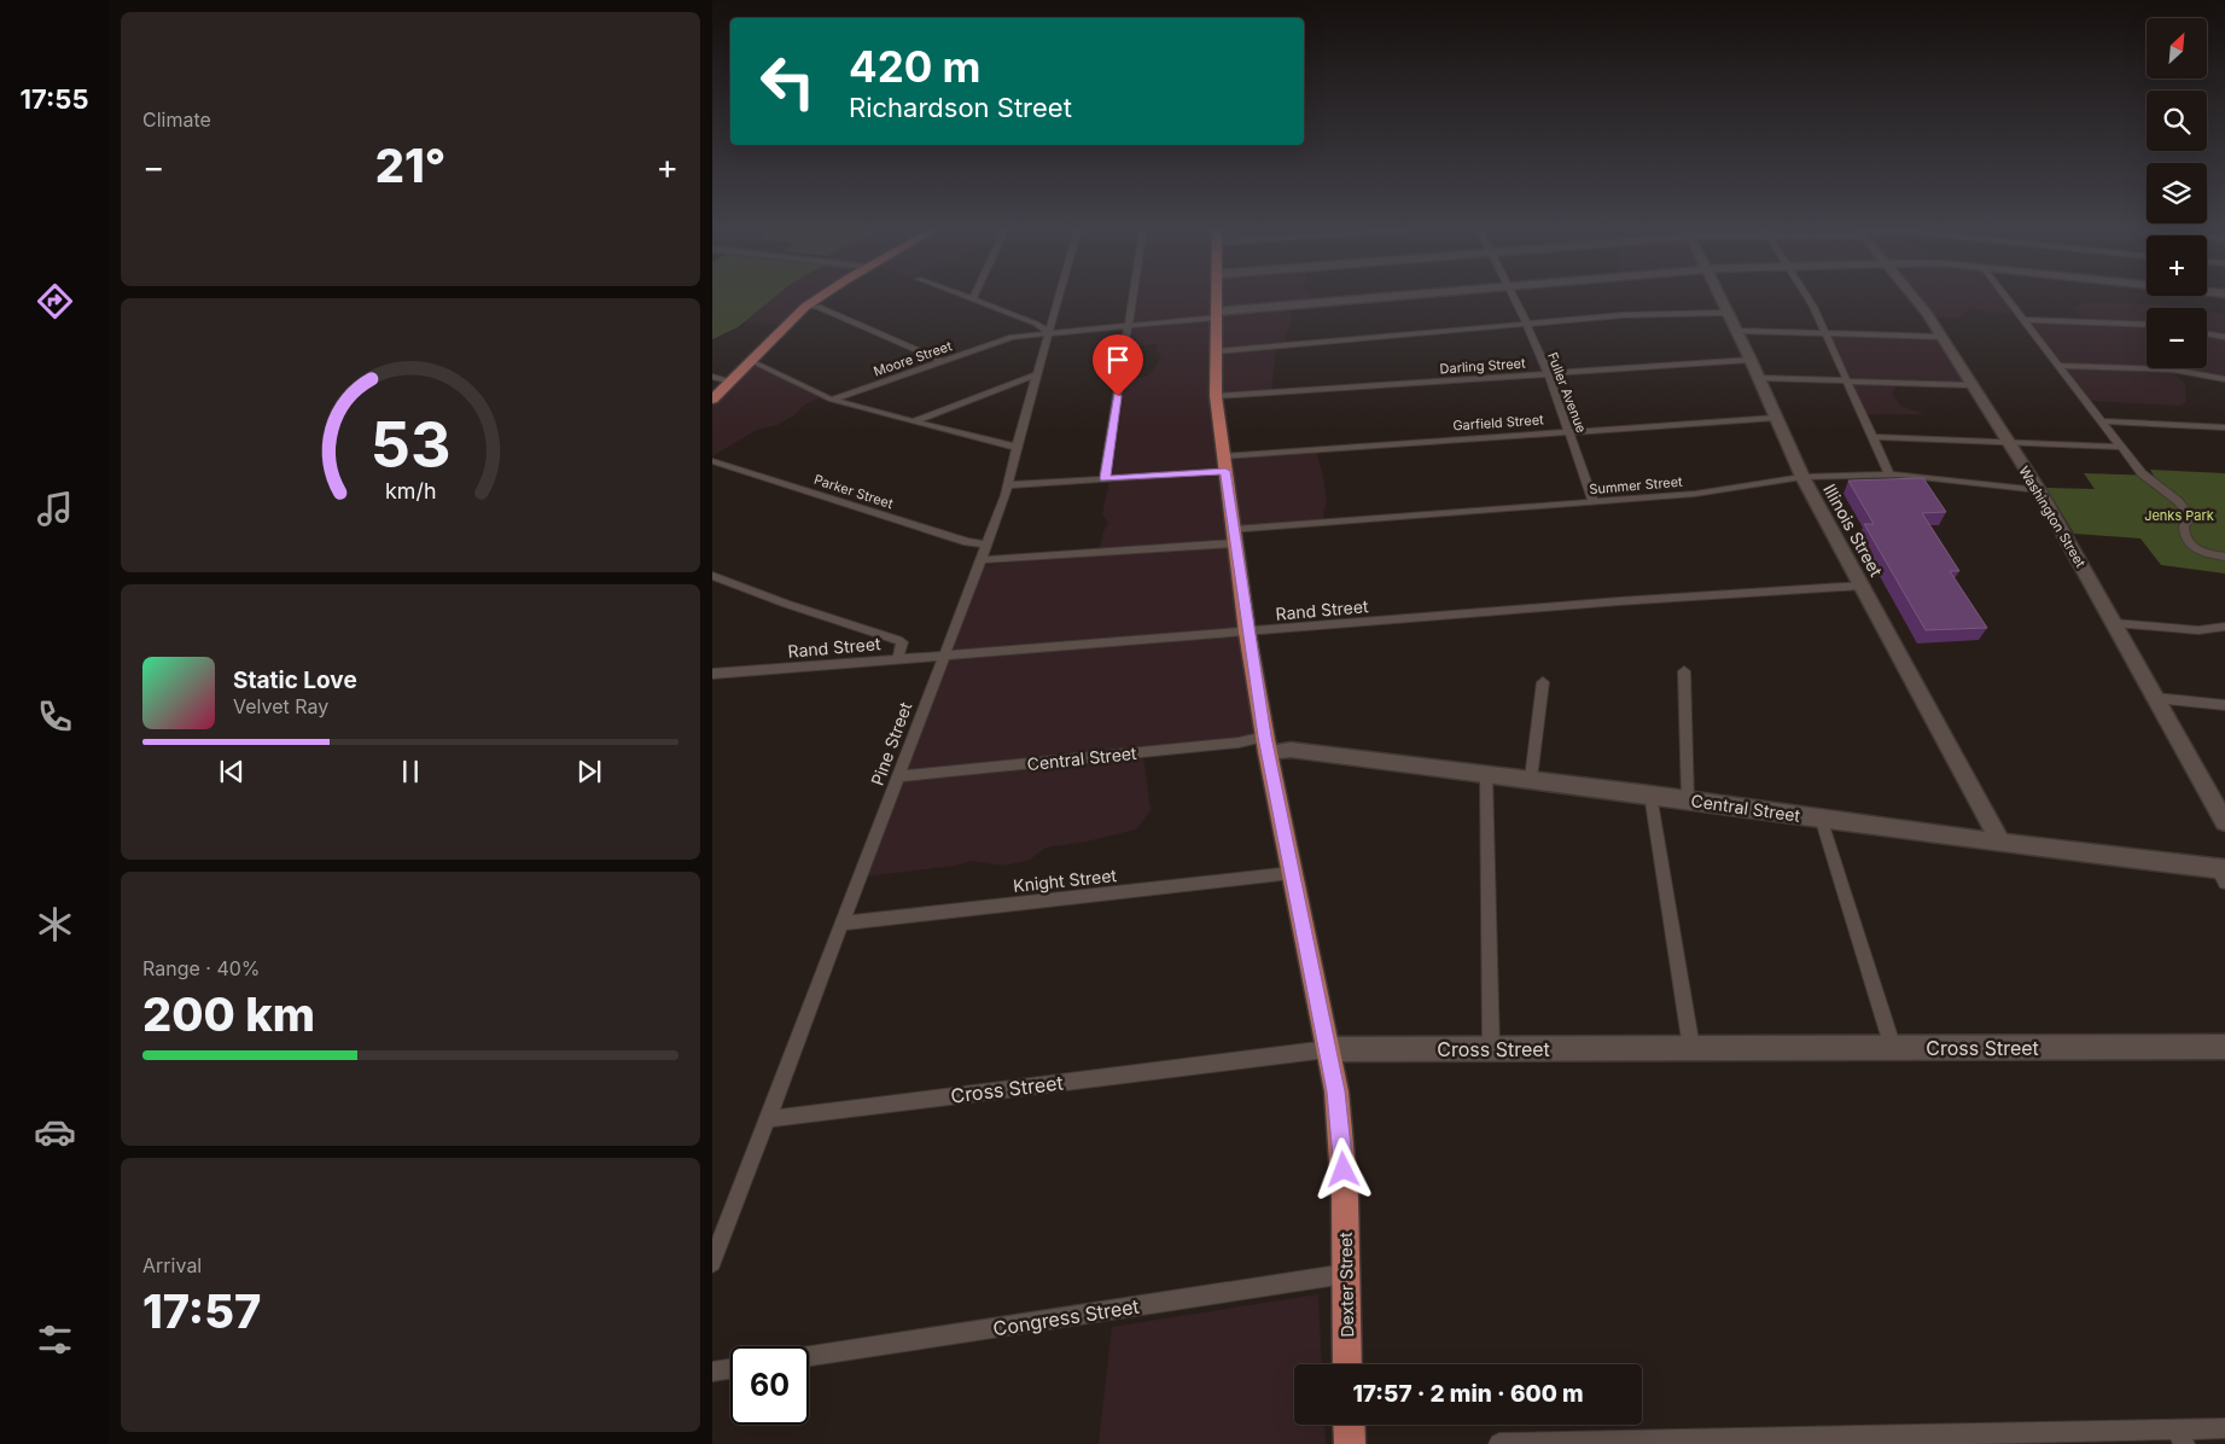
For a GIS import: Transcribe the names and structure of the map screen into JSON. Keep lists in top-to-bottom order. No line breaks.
{"streets":{"main road":["Dexter Street"],"street":["Moore Street","Darling Street","Fuller Avenue","Garfield Street","Summer Street","Parker Street","Washington Street","Illinois Street","Rand Street","Pine Street","Central Street","Knight Street","Cross Street","Congress Street"]},"crossings":[["Moore Street","Pine Street"],["Moore Street","Dexter Street"],["Darling Street","Fuller Avenue"],["Darling Street","Illinois Street"],["Darling Street","Dexter Street"],["Fuller Avenue","Garfield Street"],["Fuller Avenue","Summer Street"],["Garfield Street","Illinois Street"],["Garfield Street","Pine Street"],["Garfield Street","Dexter Street"],["Summer Street","Washington Street"],["Summer Street","Illinois Street"],["Summer Street","Pine Street"],["Summer Street","Dexter Street"],["Parker Street","Pine Street"],["Illinois Street","Rand Street"],["Illinois Street","Central Street"],["Rand Street","Pine Street"],["Rand Street","Dexter Street"],["Pine Street","Central Street"],["Pine Street","Knight Street"],["Pine Street","Cross Street"],["Central Street","Dexter Street"],["Knight Street","Dexter Street"],["Cross Street","Dexter Street"],["Dexter Street","Congress Street"]],"parks":["Jenks Park"],"north":"top right","page":{"tabs":"17:55","tile":["Climate",["Range · 40%","200 km"],["Arrival","17:57"]],"map_buttons":["+","−"],"turn":["420 m","Richardson Street"],"heat":["−","21°","+"],"song":["Static Love","Velvet Ray"],"limit":"60","trip":"17:57 · 2 min · 600 m","gauge":["53","km/h"]}}
